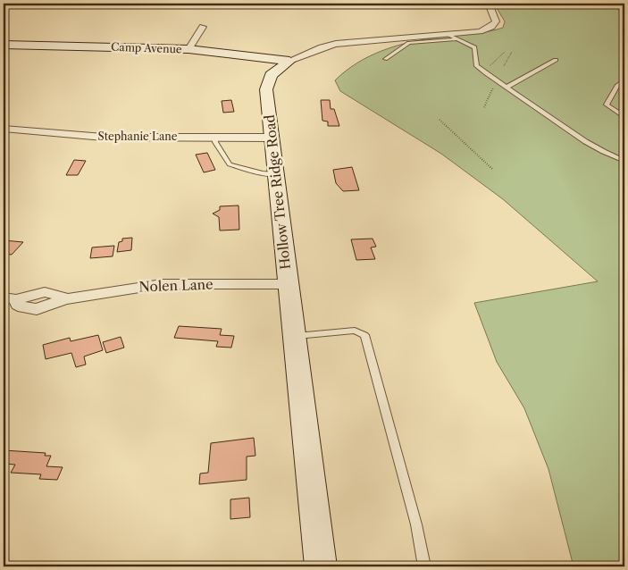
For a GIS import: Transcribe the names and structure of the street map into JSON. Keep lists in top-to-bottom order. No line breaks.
{"streets":{"street":["Camp Avenue","Stephanie Lane","Hollow Tree Ridge Road","Nolen Lane"]},"crossings":[["Camp Avenue","Hollow Tree Ridge Road"],["Stephanie Lane","Hollow Tree Ridge Road"],["Hollow Tree Ridge Road","Nolen Lane"]]}
